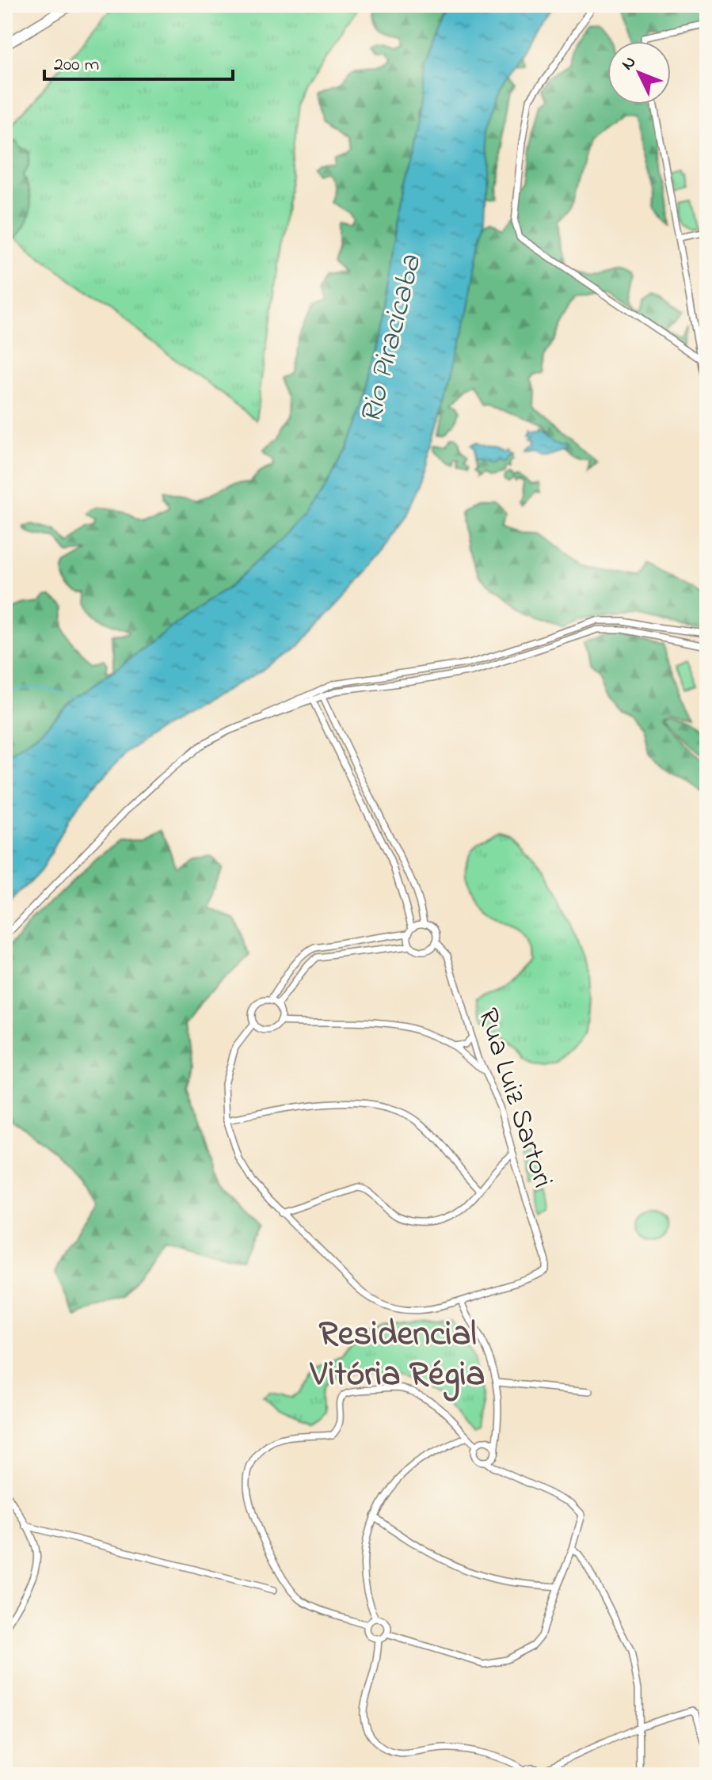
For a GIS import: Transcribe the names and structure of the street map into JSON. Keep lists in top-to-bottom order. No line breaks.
{"streets":{"street":["Rua Luiz Sartori"]},"districts":["Residencial Vitória Régia"],"water":["Rio Piracicaba"],"scale_bar":"200 m","north":"top left"}
